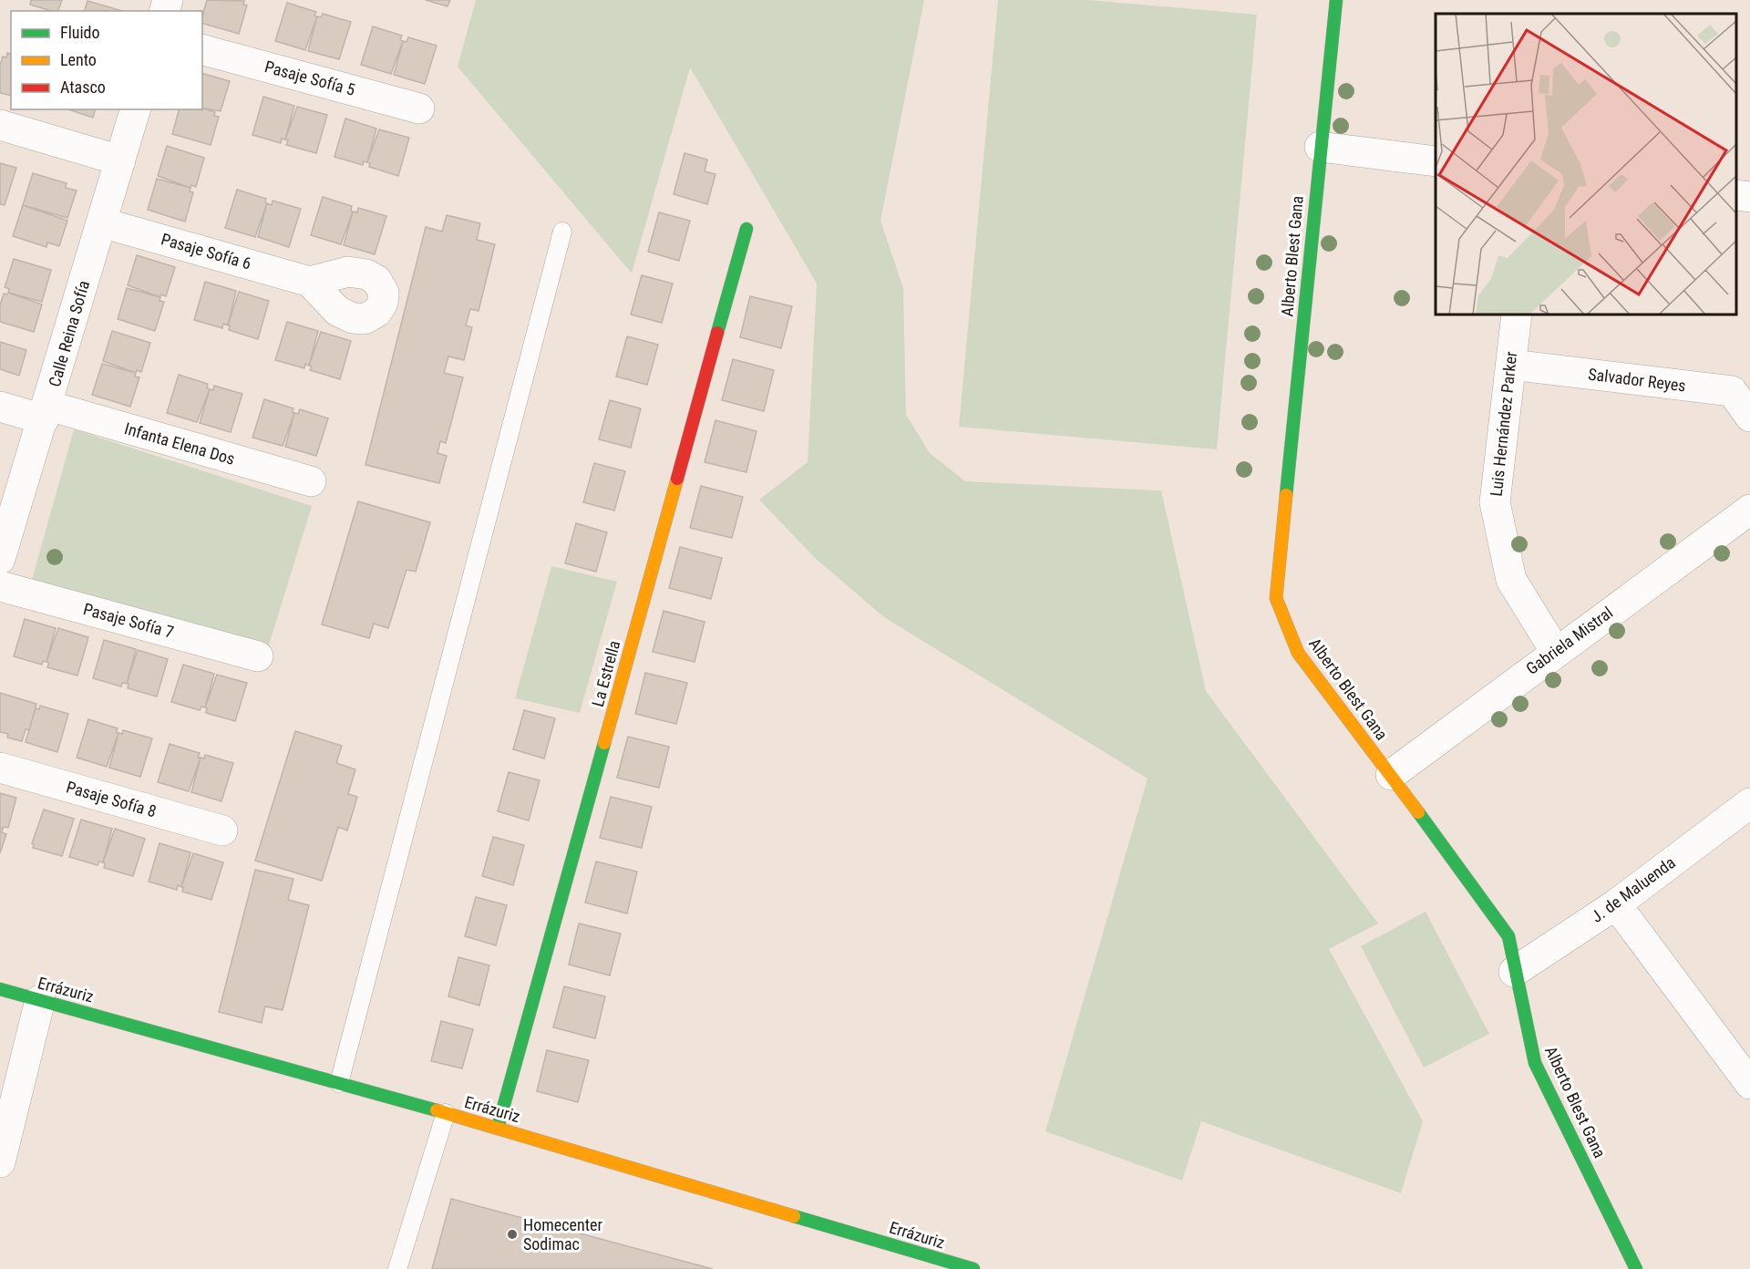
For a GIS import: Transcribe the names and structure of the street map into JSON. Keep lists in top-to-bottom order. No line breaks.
{"streets":{"street":["Pasaje Sofía 5","Pasaje Sofía 6","Alberto Blest Gana","Calle Reina Sofía","Salvador Reyes","Luis Hernández Parker","Infanta Elena Dos","Pasaje Sofía 7","Gabriela Mistral","La Estrella","Pasaje Sofía 8","J. de Maluenda","Errázuriz"]},"crossings":[["Pasaje Sofía 6","Calle Reina Sofía"],["Alberto Blest Gana","Gabriela Mistral"],["Alberto Blest Gana","J. de Maluenda"],["Calle Reina Sofía","Infanta Elena Dos"],["Salvador Reyes","Luis Hernández Parker"],["Luis Hernández Parker","Gabriela Mistral"],["La Estrella","Errázuriz"]],"places":["Homecenter Sodimac"],"legend":["Fluido","Lento","Atasco"]}
